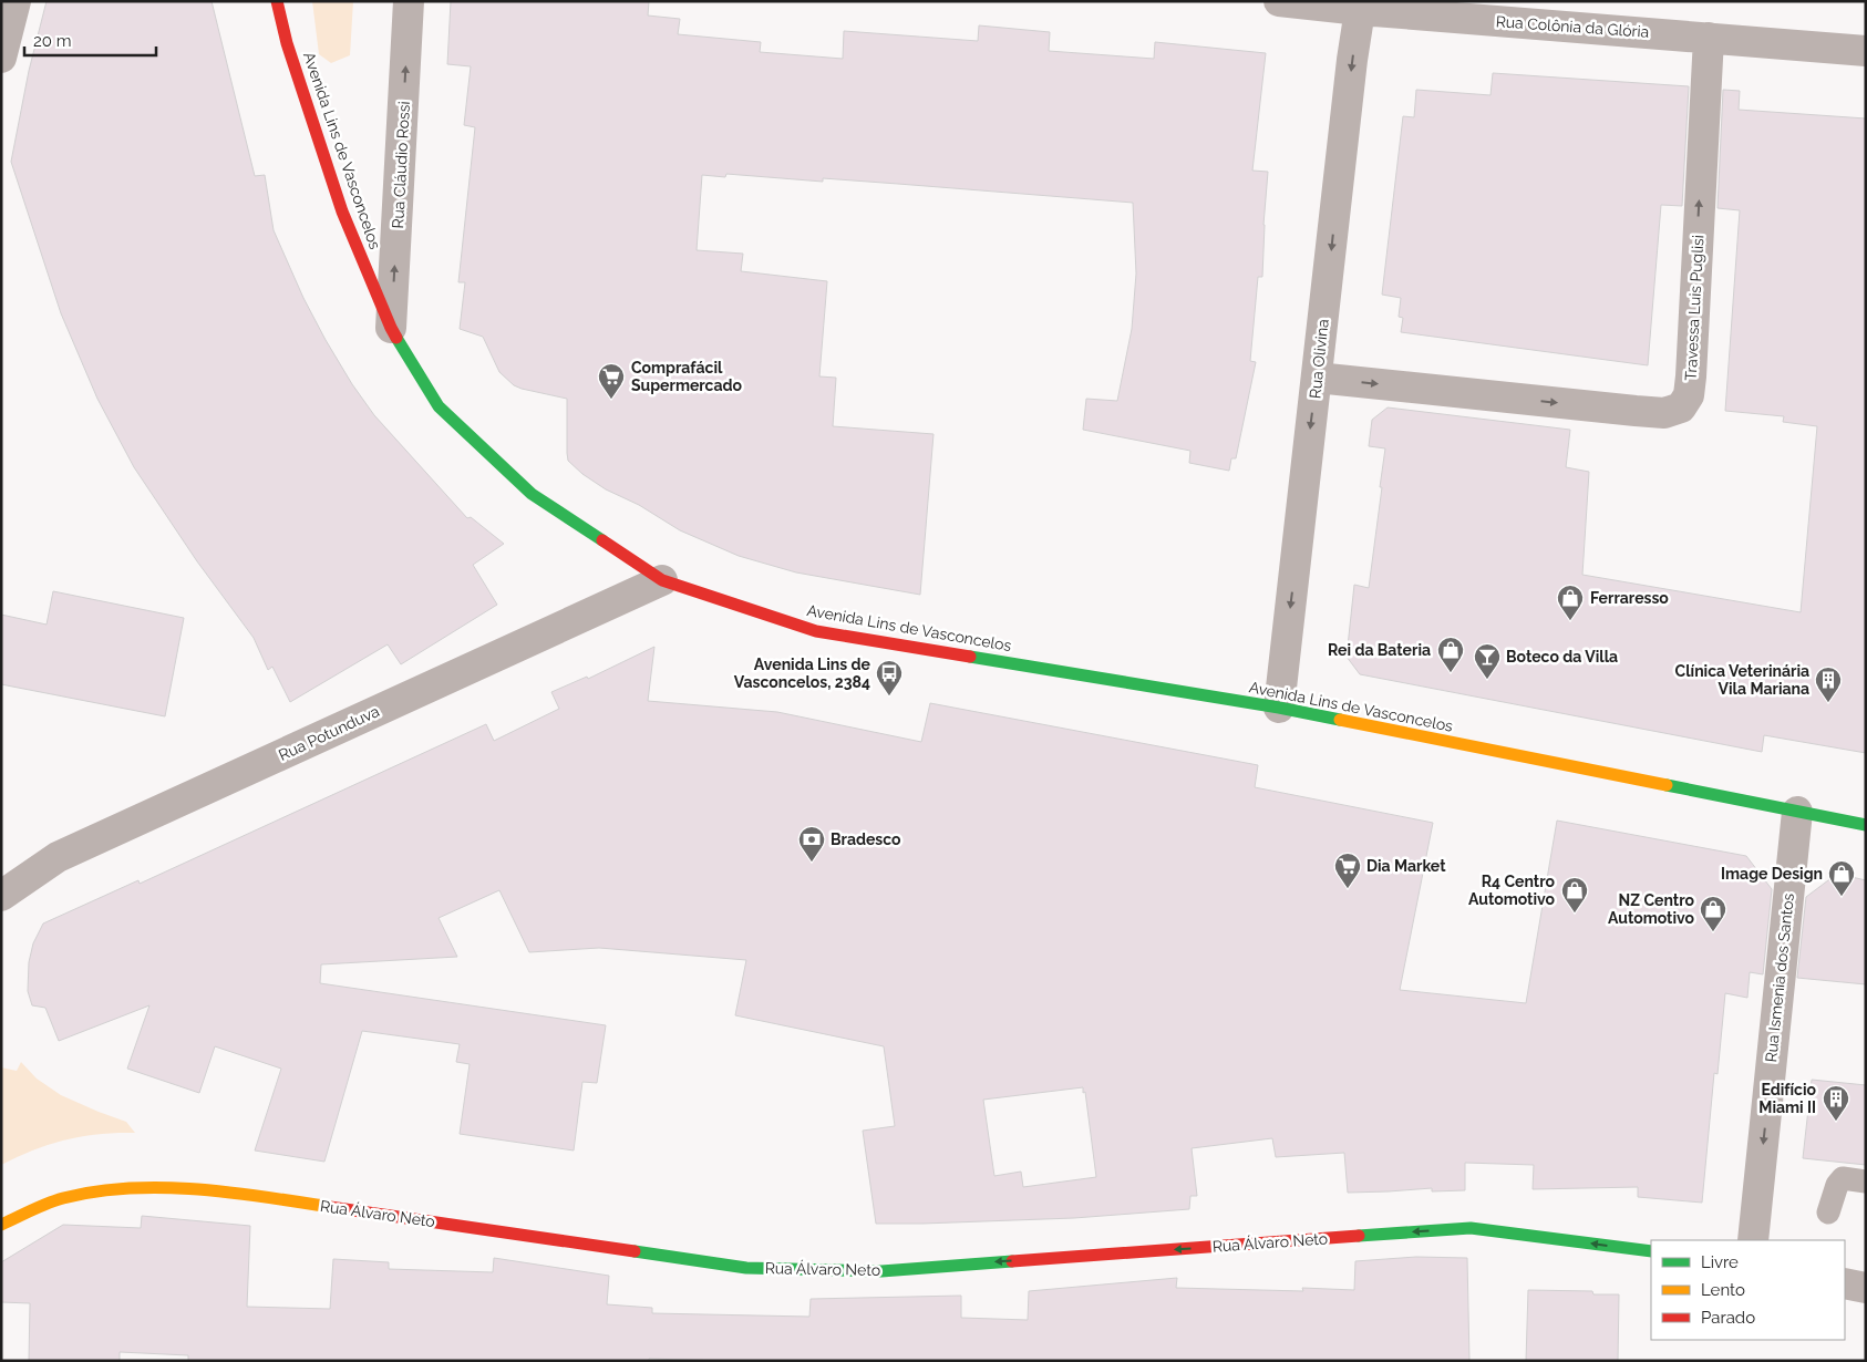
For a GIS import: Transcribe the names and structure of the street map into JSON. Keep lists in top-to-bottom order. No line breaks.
{"streets":{"street":["Rua Colônia da Glória","Avenida Lins de Vasconcelos","Rua Cláudio Rossi","Travessa Luis Puglisi","Rua Olivina","Rua Potunduva","Rua Ismenia dos Santos","Rua Álvaro Neto"]},"crossings":[["Rua Colônia da Glória","Travessa Luis Puglisi"],["Rua Colônia da Glória","Rua Olivina"],["Avenida Lins de Vasconcelos","Rua Cláudio Rossi"],["Avenida Lins de Vasconcelos","Rua Olivina"],["Avenida Lins de Vasconcelos","Rua Potunduva"],["Avenida Lins de Vasconcelos","Rua Ismenia dos Santos"],["Travessa Luis Puglisi","Rua Olivina"]],"one_way":["Rua Cláudio Rossi","Rua Olivina","Rua Ismenia dos Santos","Rua Álvaro Neto"],"places":{"supermarket":["Comprafácil Supermercado","Dia Market"],"shop":["Ferraresso","Rei da Bateria","Image Design","R4 Centro Automotivo","NZ Centro Automotivo"],"bar":["Boteco da Villa"],"bus stop":["Avenida Lins de Vasconcelos, 2384"],"building":["Clínica Veterinária Vila Mariana","Edifício Miami II"],"bank":["Bradesco"]},"legend":["Livre","Lento","Parado"],"scale_bar":"20 m"}
